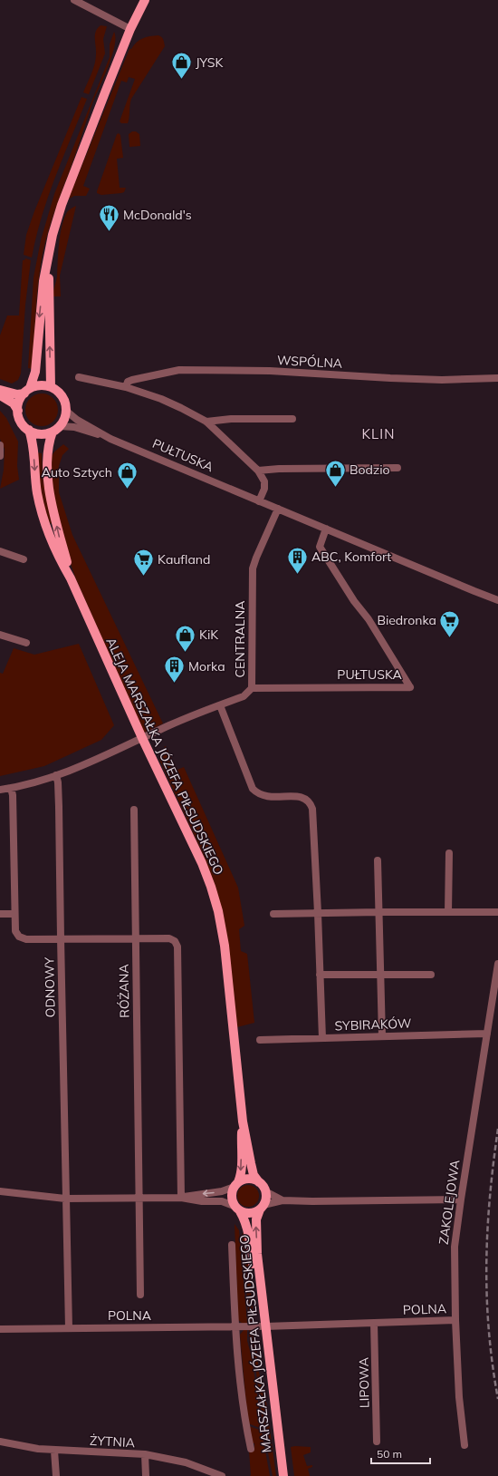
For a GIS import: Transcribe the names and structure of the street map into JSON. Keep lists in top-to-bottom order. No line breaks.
{"streets":{"main road":["ALEJA MARSZAŁKA JÓZEFA PIŁSUDSKIEGO","MARSZAŁKA JÓZEFA PIŁSUDSKIEGO"],"street":["WSPÓLNA","PUŁTUSKA","CENTRALNA","ODNOWY","RÓŻANA","SYBIRAKÓW","ZAKOLEJOWA","POLNA","LIPOWA","ŻYTNIA"]},"crossings":[["PUŁTUSKA","CENTRALNA"],["CENTRALNA","ALEJA MARSZAŁKA JÓZEFA PIŁSUDSKIEGO"],["ALEJA MARSZAŁKA JÓZEFA PIŁSUDSKIEGO","MARSZAŁKA JÓZEFA PIŁSUDSKIEGO"],["ODNOWY","POLNA"],["SYBIRAKÓW","ZAKOLEJOWA"],["ZAKOLEJOWA","POLNA"],["POLNA","MARSZAŁKA JÓZEFA PIŁSUDSKIEGO"],["POLNA","LIPOWA"]],"districts":["KLIN"],"places":{"shop":["JYSK","Bodzio","Auto Sztych","KiK"],"restaurant":["McDonald's"],"building":["ABC, Komfort","Morka"],"supermarket":["Kaufland","Biedronka"]},"scale_bar":"50 m"}
